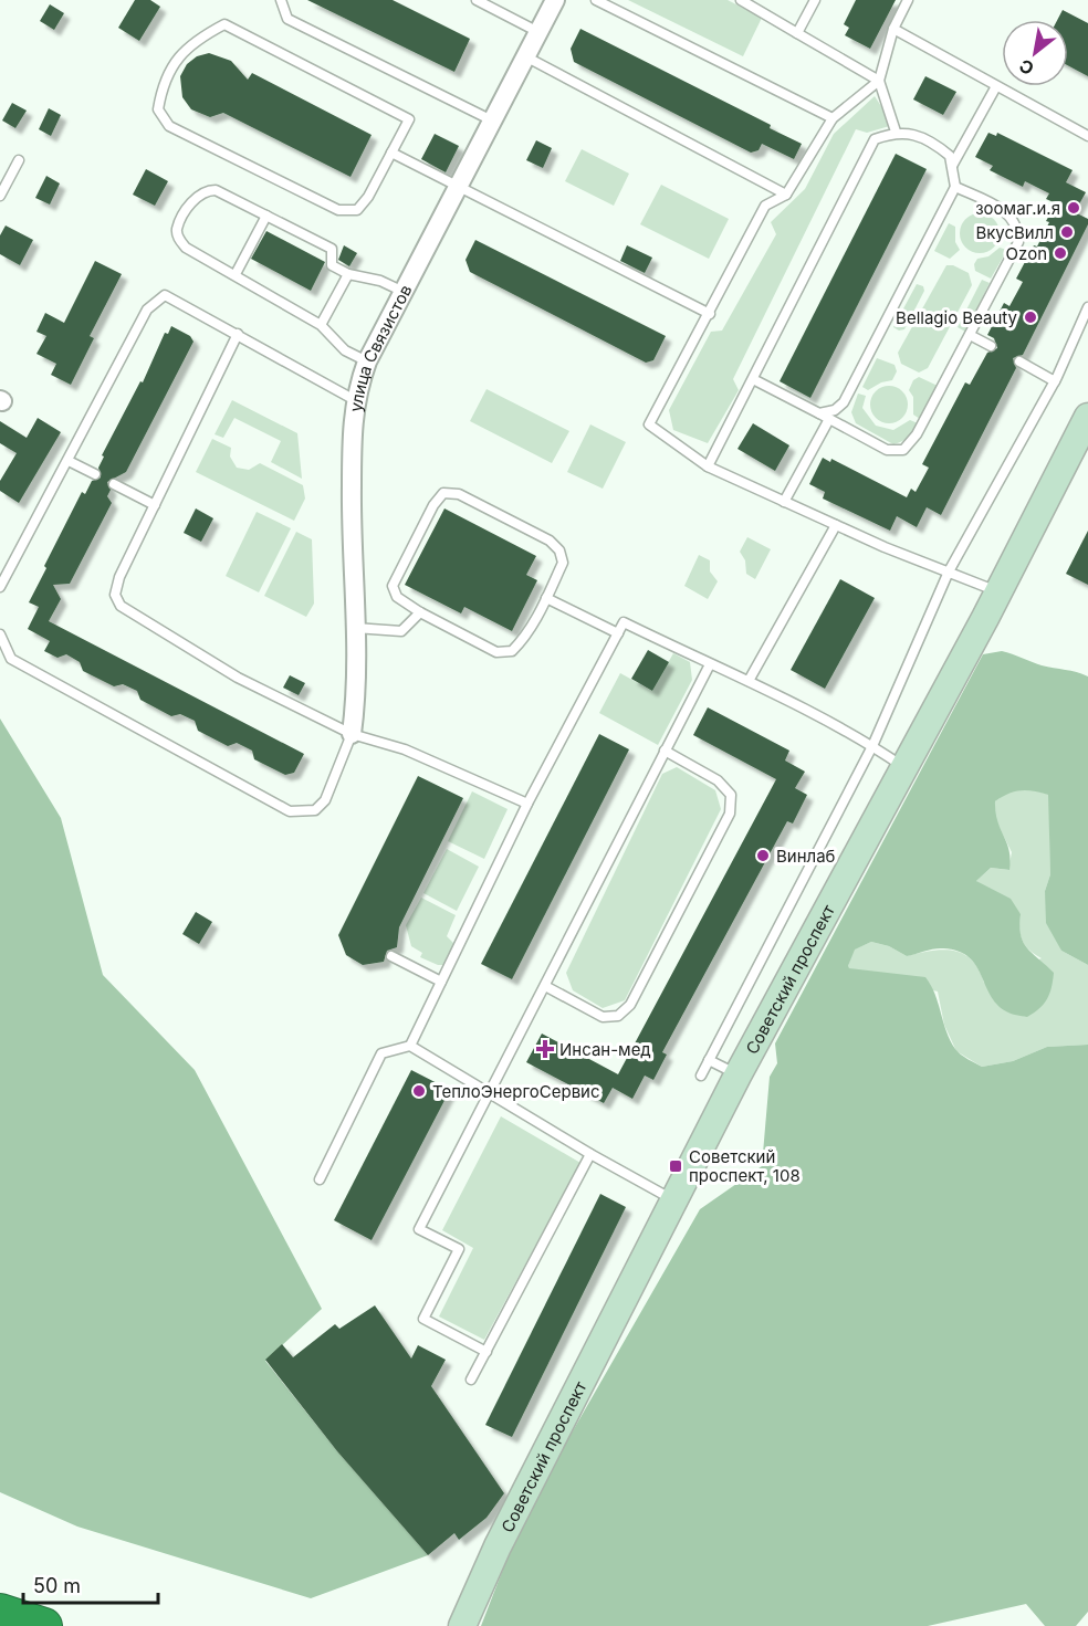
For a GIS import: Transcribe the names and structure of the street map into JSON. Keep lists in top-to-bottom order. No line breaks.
{"streets":{"street":["улица Связистов","Советский проспект"]},"places":{"other":["зоомаг.и.я","ВкусВилл","Ozon","Bellagio Beauty","Винлаб","ТеплоЭнергоСервис"],"health":["Инсан-мед"],"transit":["Советский проспект, 108"]},"scale_bar":"50 m","north":"bottom left"}
